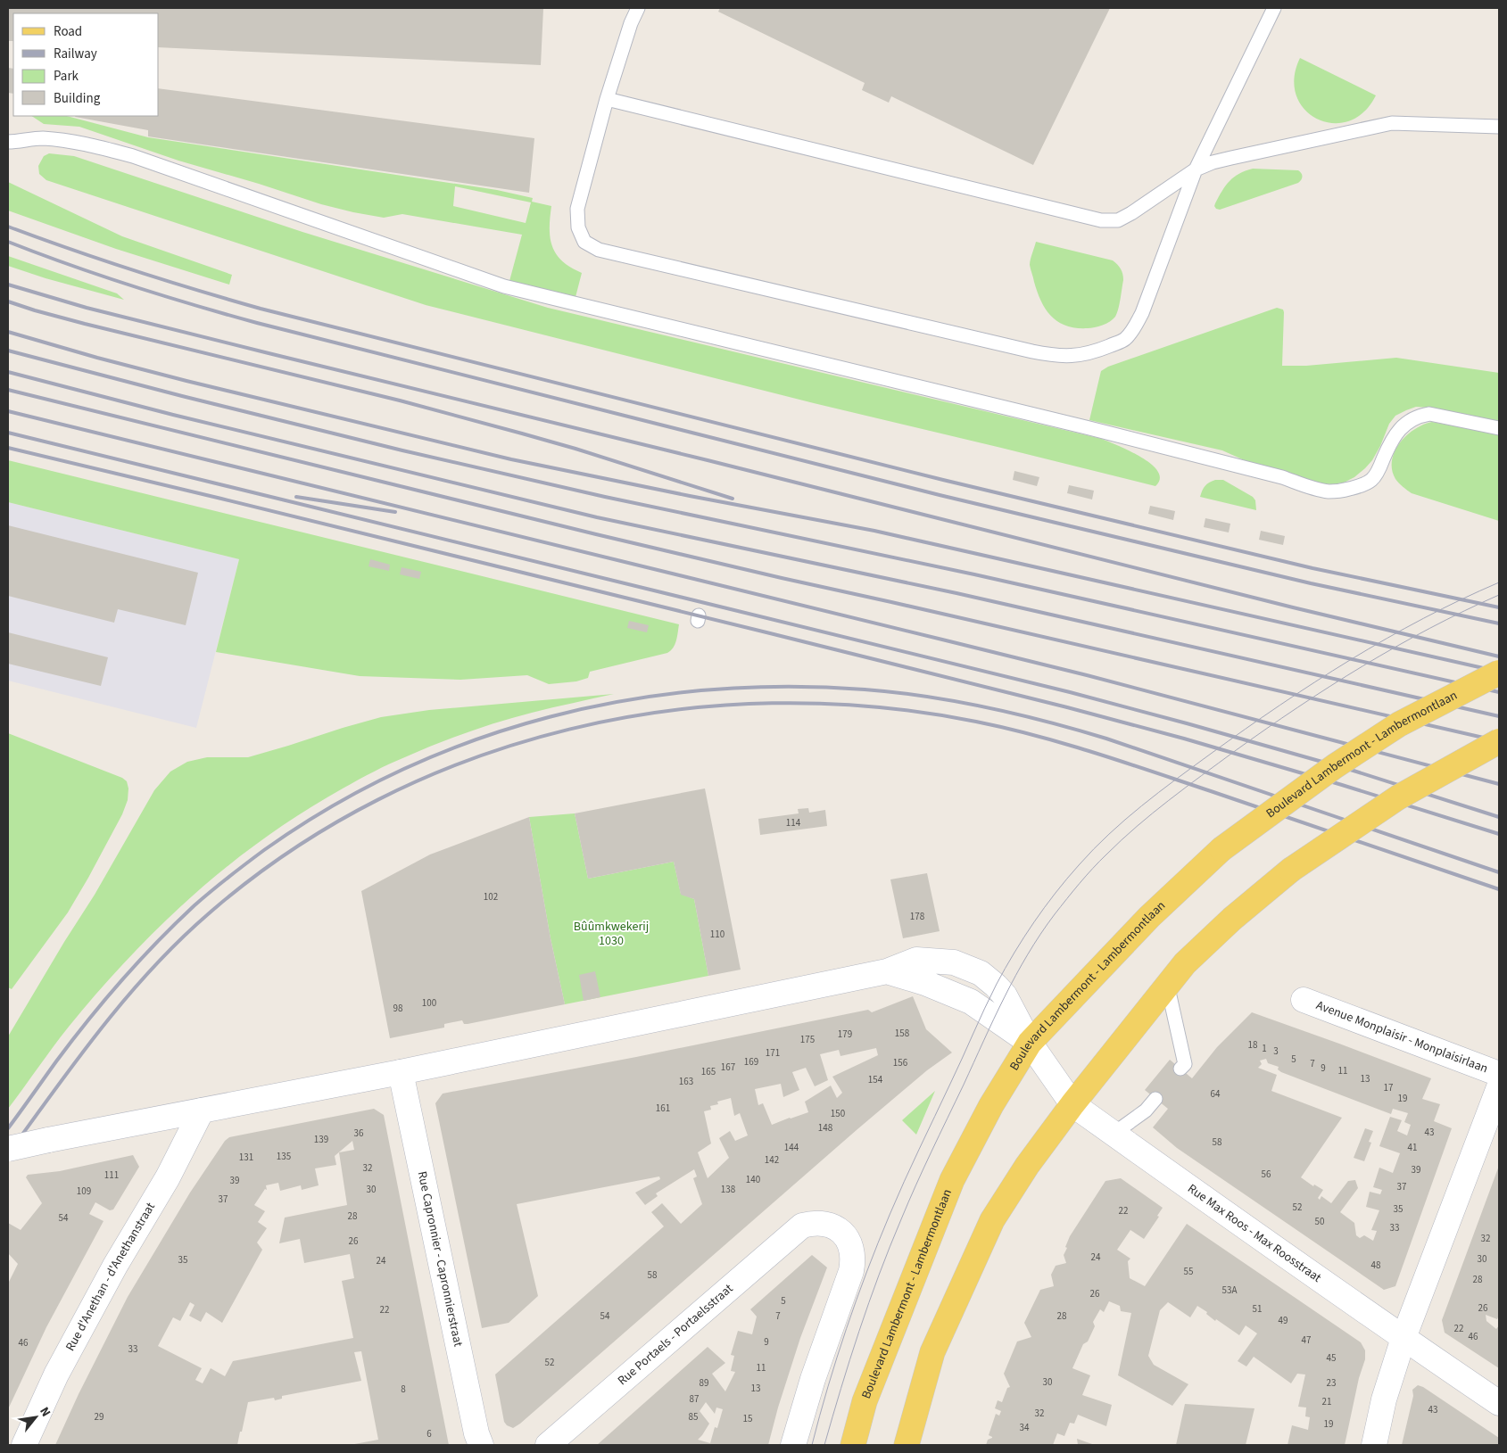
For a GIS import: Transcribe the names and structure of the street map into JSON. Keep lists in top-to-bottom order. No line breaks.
{"streets":{"main road":["Boulevard Lambermont - Lambermontlaan"],"street":["Avenue Monplaisir - Monplaisirlaan","Rue Max Roos - Max Roosstraat","Rue Capronnier - Capronnierstraat","Rue d'Anethan - d'Anethanstraat","Rue Portaels - Portaelsstraat"]},"crossings":[["Boulevard Lambermont - Lambermontlaan","Rue Max Roos - Max Roosstraat"],["Rue Max Roos - Max Roosstraat","Rue Capronnier - Capronnierstraat"],["Rue Max Roos - Max Roosstraat","Rue d'Anethan - d'Anethanstraat"]],"parks":["Bûûmkwekerij 1030"],"house_numbers":["114","102","178","110","100","98","158","179","175","18","1","3","171","5","169","156","7","167","9","11","165","13","154","163","17","64","19","161","150","148","43","36","139","58","144","41","135","131","142","32","39","56","111","140","39","37","30","138","109","37","52","35","22","28","54","50","33","32","26","24","30","35","24","48","55","58","28","53A","26","5","26","51","22","54","7","28","49","22","46","47","9","46","33","45","52","11","30","89","23","13","8","87","21","43","32","29","85","15","19","34","6"],"legend":["Road","Railway","Park","Building"],"north":"top right"}
